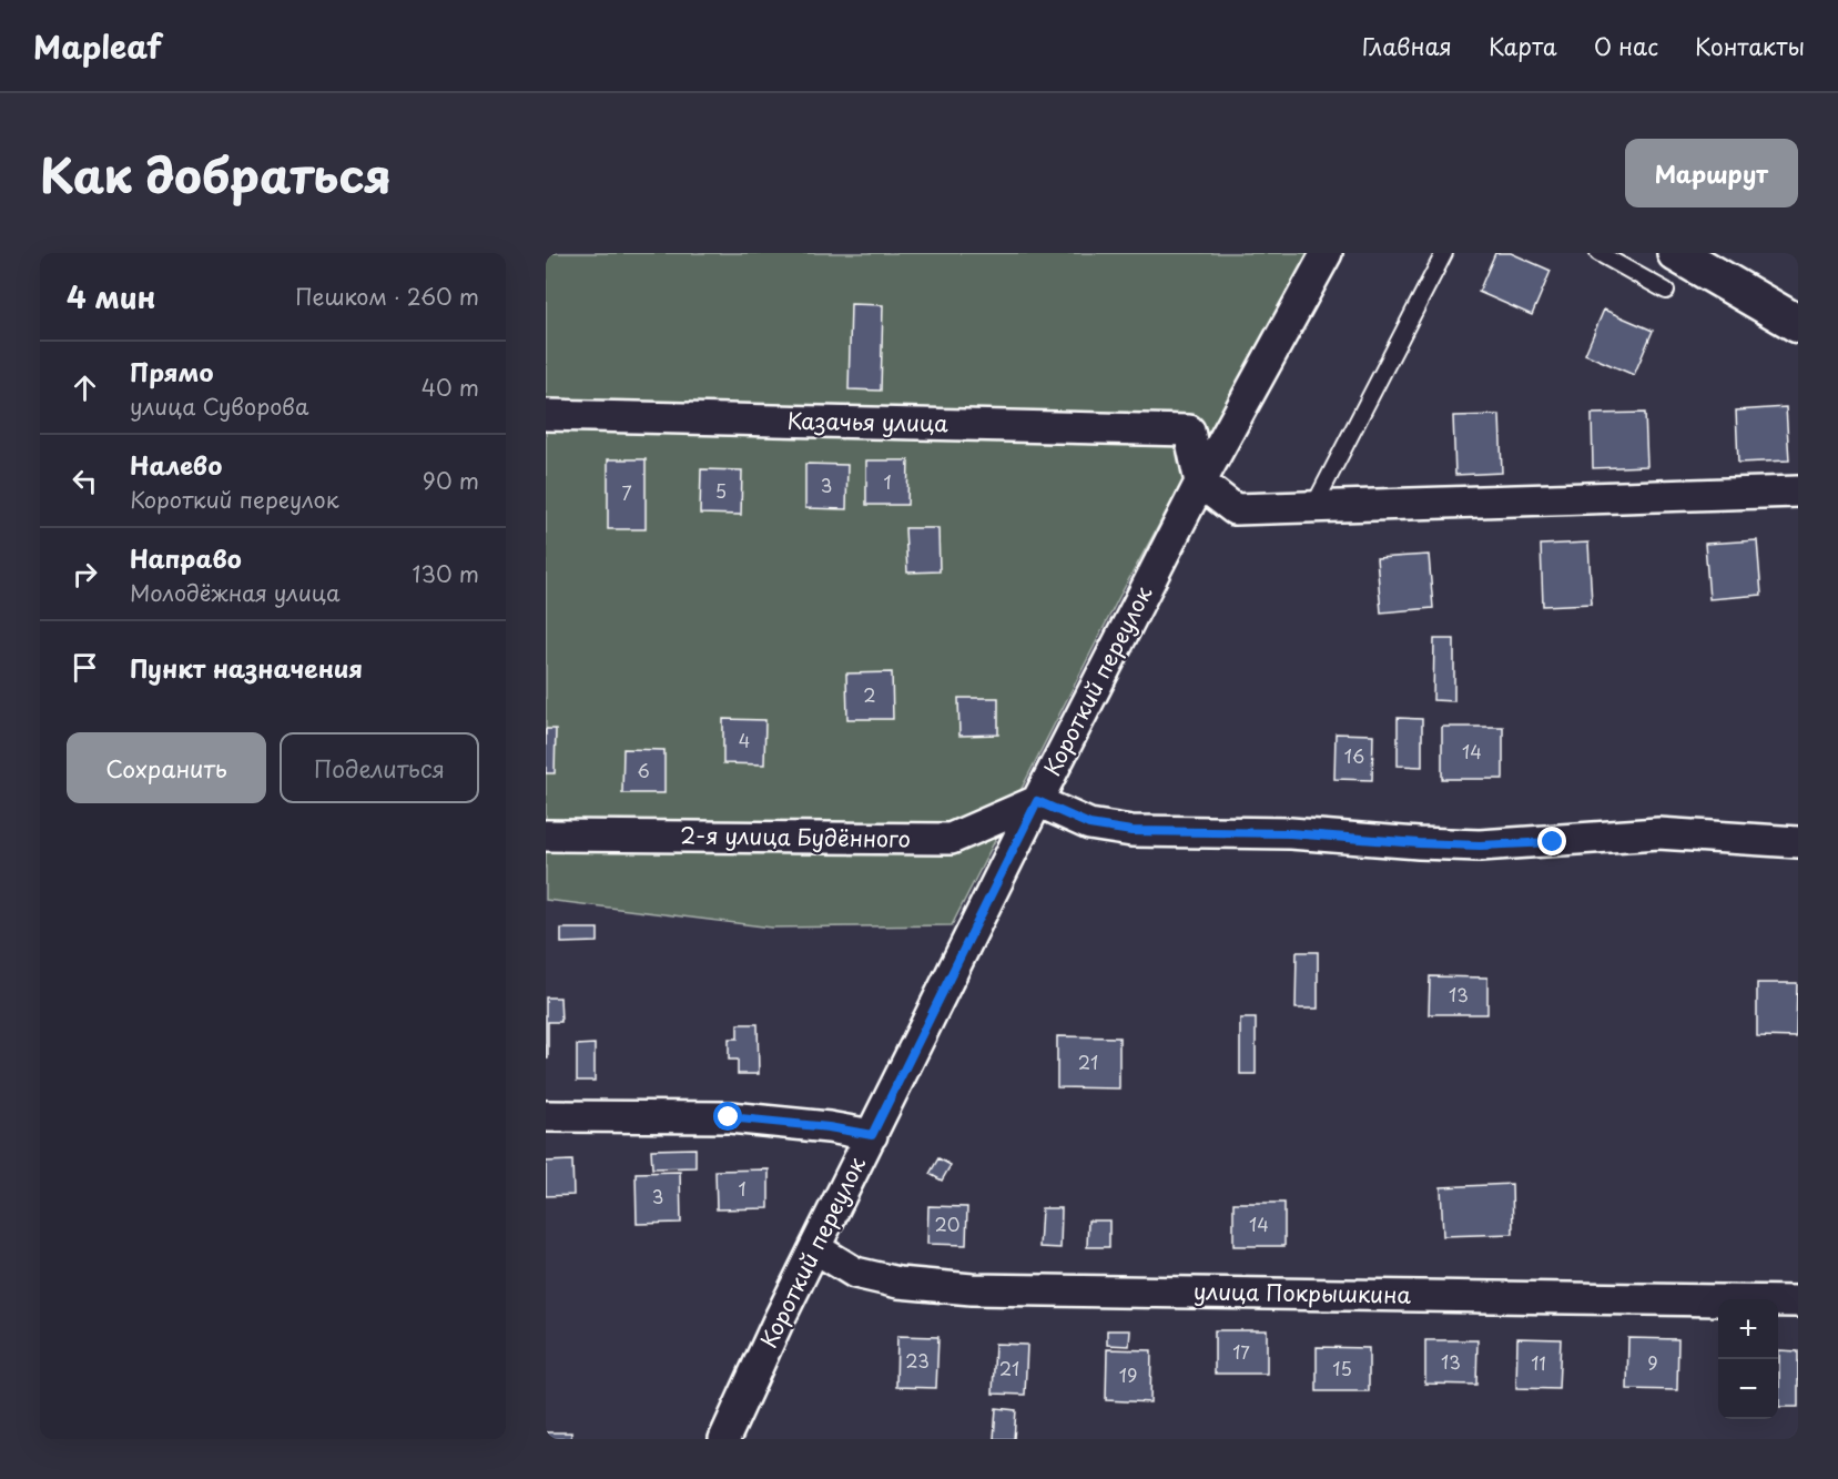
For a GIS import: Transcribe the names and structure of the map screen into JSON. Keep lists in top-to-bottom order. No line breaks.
{"streets":{"street":["Казачья улица","Короткий переулок","2-я улица Будённого","улица Покрышкина"]},"crossings":[["Казачья улица","Короткий переулок"],["Короткий переулок","2-я улица Будённого"],["Короткий переулок","улица Покрышкина"]],"house_numbers":["1","3","5","7","2","4","14","16","6","13","21","1","3","20","14","17","23","13","11","9","21","15","19"],"page":{"header":"Mapleaf","nav":["Главная","Карта","О нас","Контакты"],"title":"Как добраться","buttons":["Маршрут",["Сохранить","Поделиться"]],"heading":["4 мин","Пешком · 260 m"],"list":[["Прямо","улица Суворова","40 m"],["Налево","Короткий переулок","90 m"],["Направо","Молодёжная улица","130 m"],"Пункт назначения"],"map_buttons":["+","−"]}}
